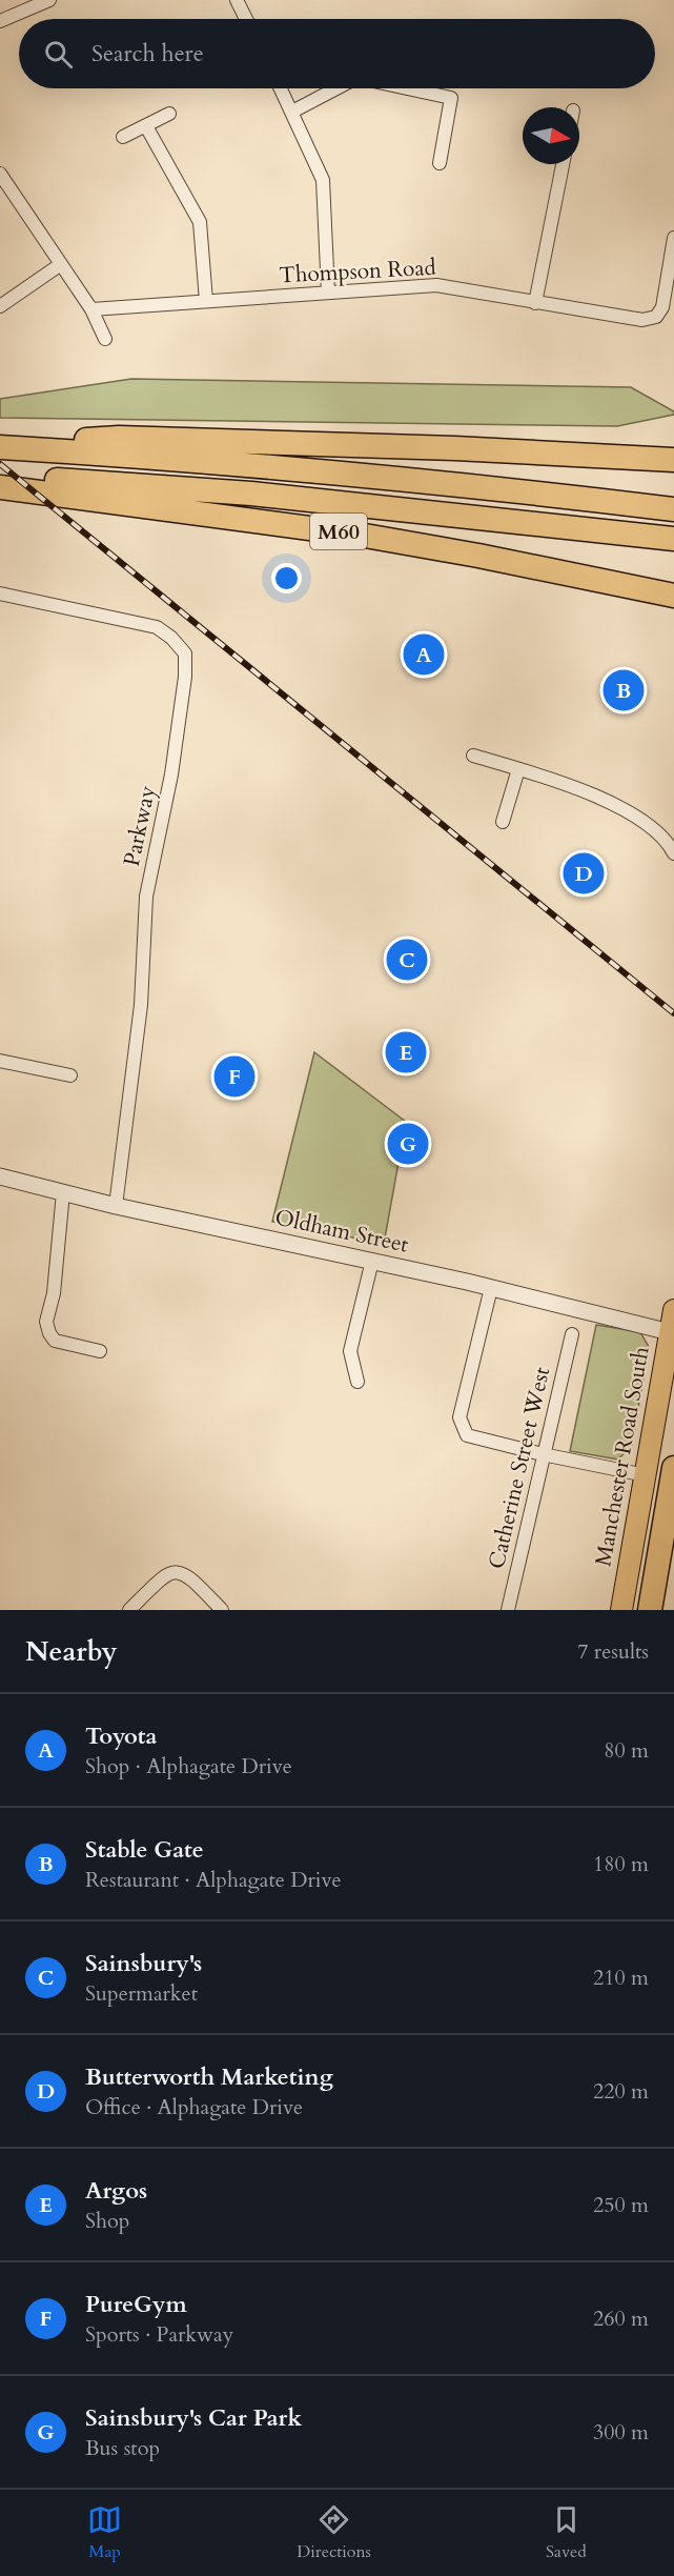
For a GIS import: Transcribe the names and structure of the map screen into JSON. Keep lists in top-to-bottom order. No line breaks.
{"streets":{"highway":["M60"],"main road":["Manchester Road South"],"street":["Thompson Road","Parkway","Oldham Street","Catherine Street West"]},"crossings":[["Parkway","Oldham Street"],["Oldham Street","Manchester Road South"]],"north":"right","page":{"search":"Search here","pins":["A","B","D","C","E","F","G"],"heading":["Nearby","7 results"],"list":[{"mark":"A","name":"Toyota","note":"Shop · Alphagate Drive","value":"80 m"},{"mark":"B","name":"Stable Gate","note":"Restaurant · Alphagate Drive","value":"180 m"},{"mark":"C","name":"Sainsbury's","note":"Supermarket","value":"210 m"},{"mark":"D","name":"Butterworth Marketing","note":"Office · Alphagate Drive","value":"220 m"},{"mark":"E","name":"Argos","note":"Shop","value":"250 m"},{"mark":"F","name":"PureGym","note":"Sports · Parkway","value":"260 m"},{"mark":"G","name":"Sainsbury's Car Park","note":"Bus stop","value":"300 m"}],"nav":["Map","Directions","Saved"]}}
